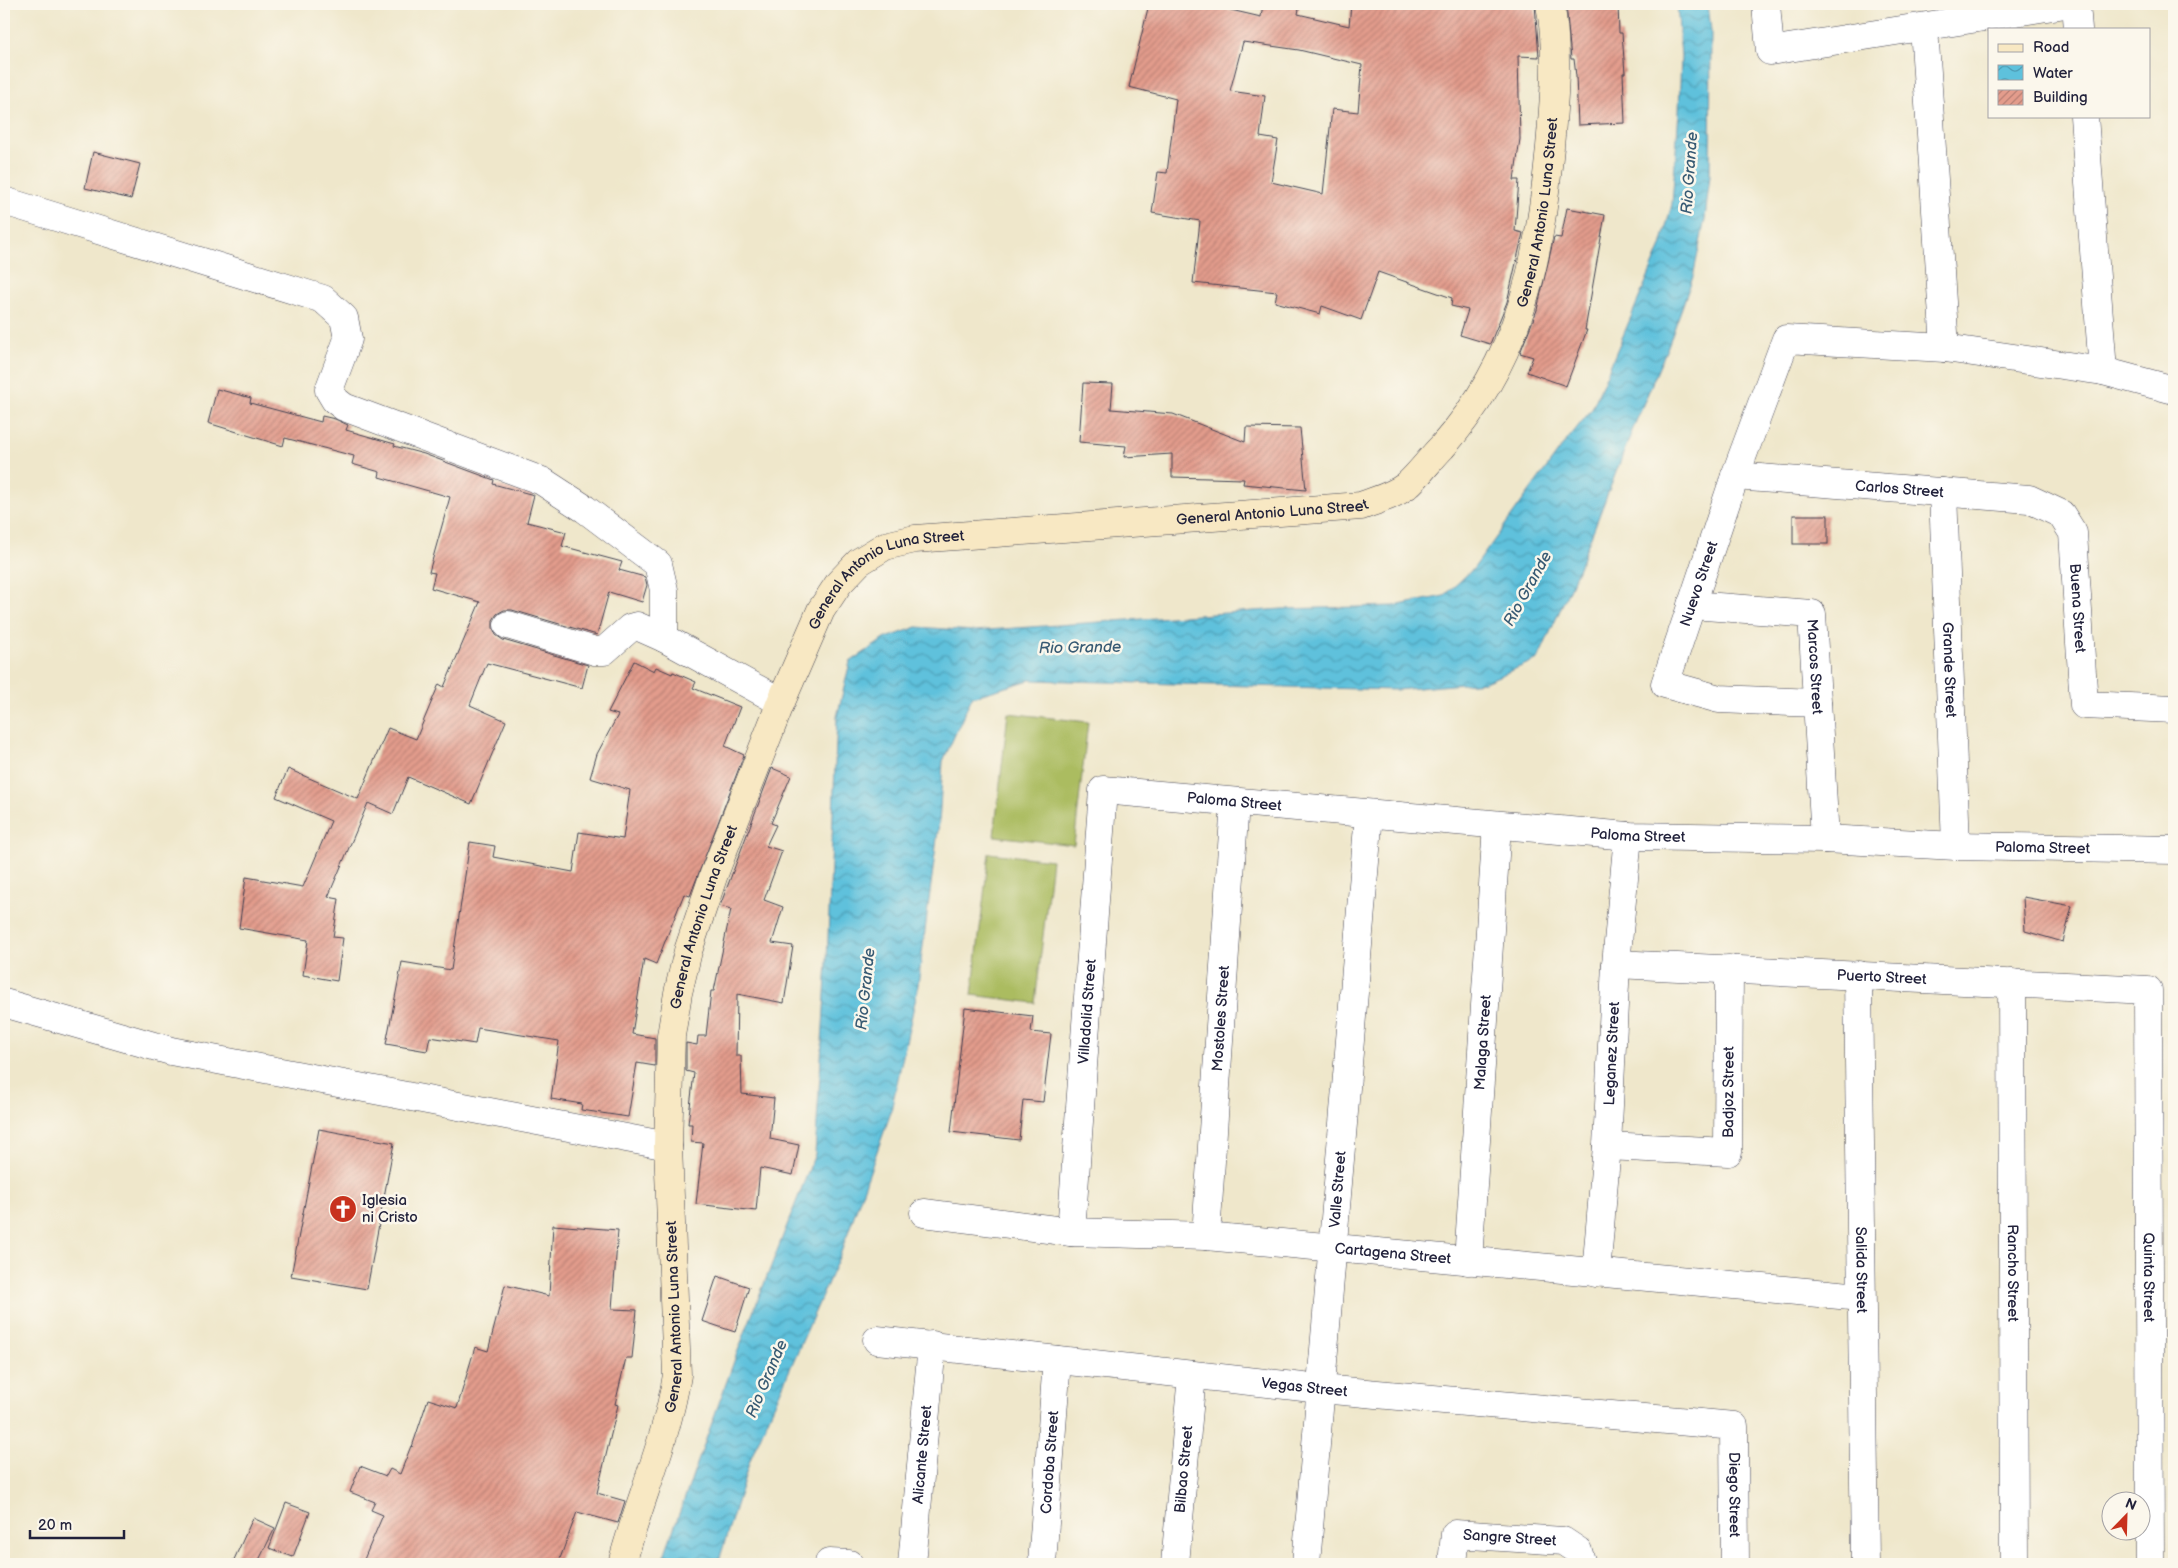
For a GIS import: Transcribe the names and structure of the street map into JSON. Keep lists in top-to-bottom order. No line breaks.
{"streets":{"main road":["General Antonio Luna Street"],"street":["Carlos Street","Nuevo Street","Buena Street","Marcos Street","Grande Street","Paloma Street","Puerto Street","Villadolid Street","Mostoles Street","Malaga Street","Leganez Street","Badjoz Street","Valle Street","Cartagena Street","Salida Street","Rancho Street","Quinta Street","Vegas Street","Alicante Street","Cordoba Street","Bilbao Street","Diego Street","Sangre Street"]},"crossings":[["Carlos Street","Nuevo Street"],["Carlos Street","Buena Street"],["Carlos Street","Grande Street"],["Nuevo Street","Marcos Street"],["Marcos Street","Paloma Street"],["Grande Street","Paloma Street"],["Paloma Street","Villadolid Street"],["Paloma Street","Mostoles Street"],["Paloma Street","Malaga Street"],["Paloma Street","Leganez Street"],["Paloma Street","Valle Street"],["Puerto Street","Leganez Street"],["Puerto Street","Badjoz Street"],["Puerto Street","Salida Street"],["Puerto Street","Rancho Street"],["Puerto Street","Quinta Street"],["Villadolid Street","Cartagena Street"],["Mostoles Street","Cartagena Street"],["Malaga Street","Cartagena Street"],["Leganez Street","Badjoz Street"],["Leganez Street","Cartagena Street"],["Valle Street","Cartagena Street"],["Valle Street","Vegas Street"],["Cartagena Street","Salida Street"],["Vegas Street","Alicante Street"],["Vegas Street","Cordoba Street"],["Vegas Street","Bilbao Street"],["Vegas Street","Diego Street"]],"water":["Rio Grande"],"places":{"church":["Iglesia ni Cristo"]},"legend":["Road","Water","Building"],"scale_bar":"20 m","north":"top right"}
